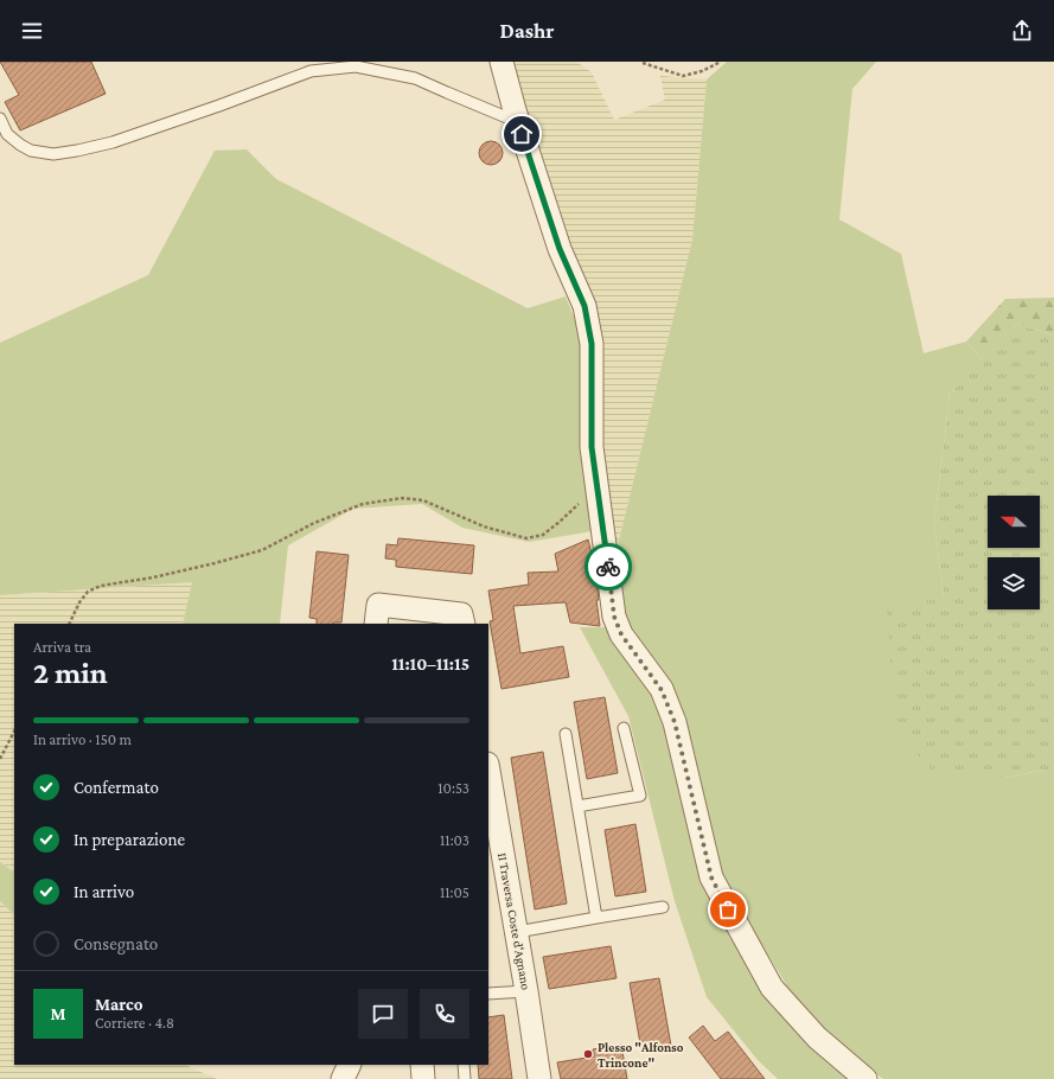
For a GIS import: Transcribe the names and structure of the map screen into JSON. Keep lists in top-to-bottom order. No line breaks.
{"streets":{"street":["II Traversa Coste d'Agnano"]},"places":["Plesso \"Alfonso Trincone\""],"north":"left","page":{"header":"Dashr","heading":["2 min","Arriva tra","11:10–11:15"],"panel":["Marco","Corriere · 4.8"],"bar":"In arrivo · 150 m","list":[["Confermato","10:53"],["In preparazione","11:03"],["In arrivo","11:05"],"Consegnato"],"round":"M"}}
